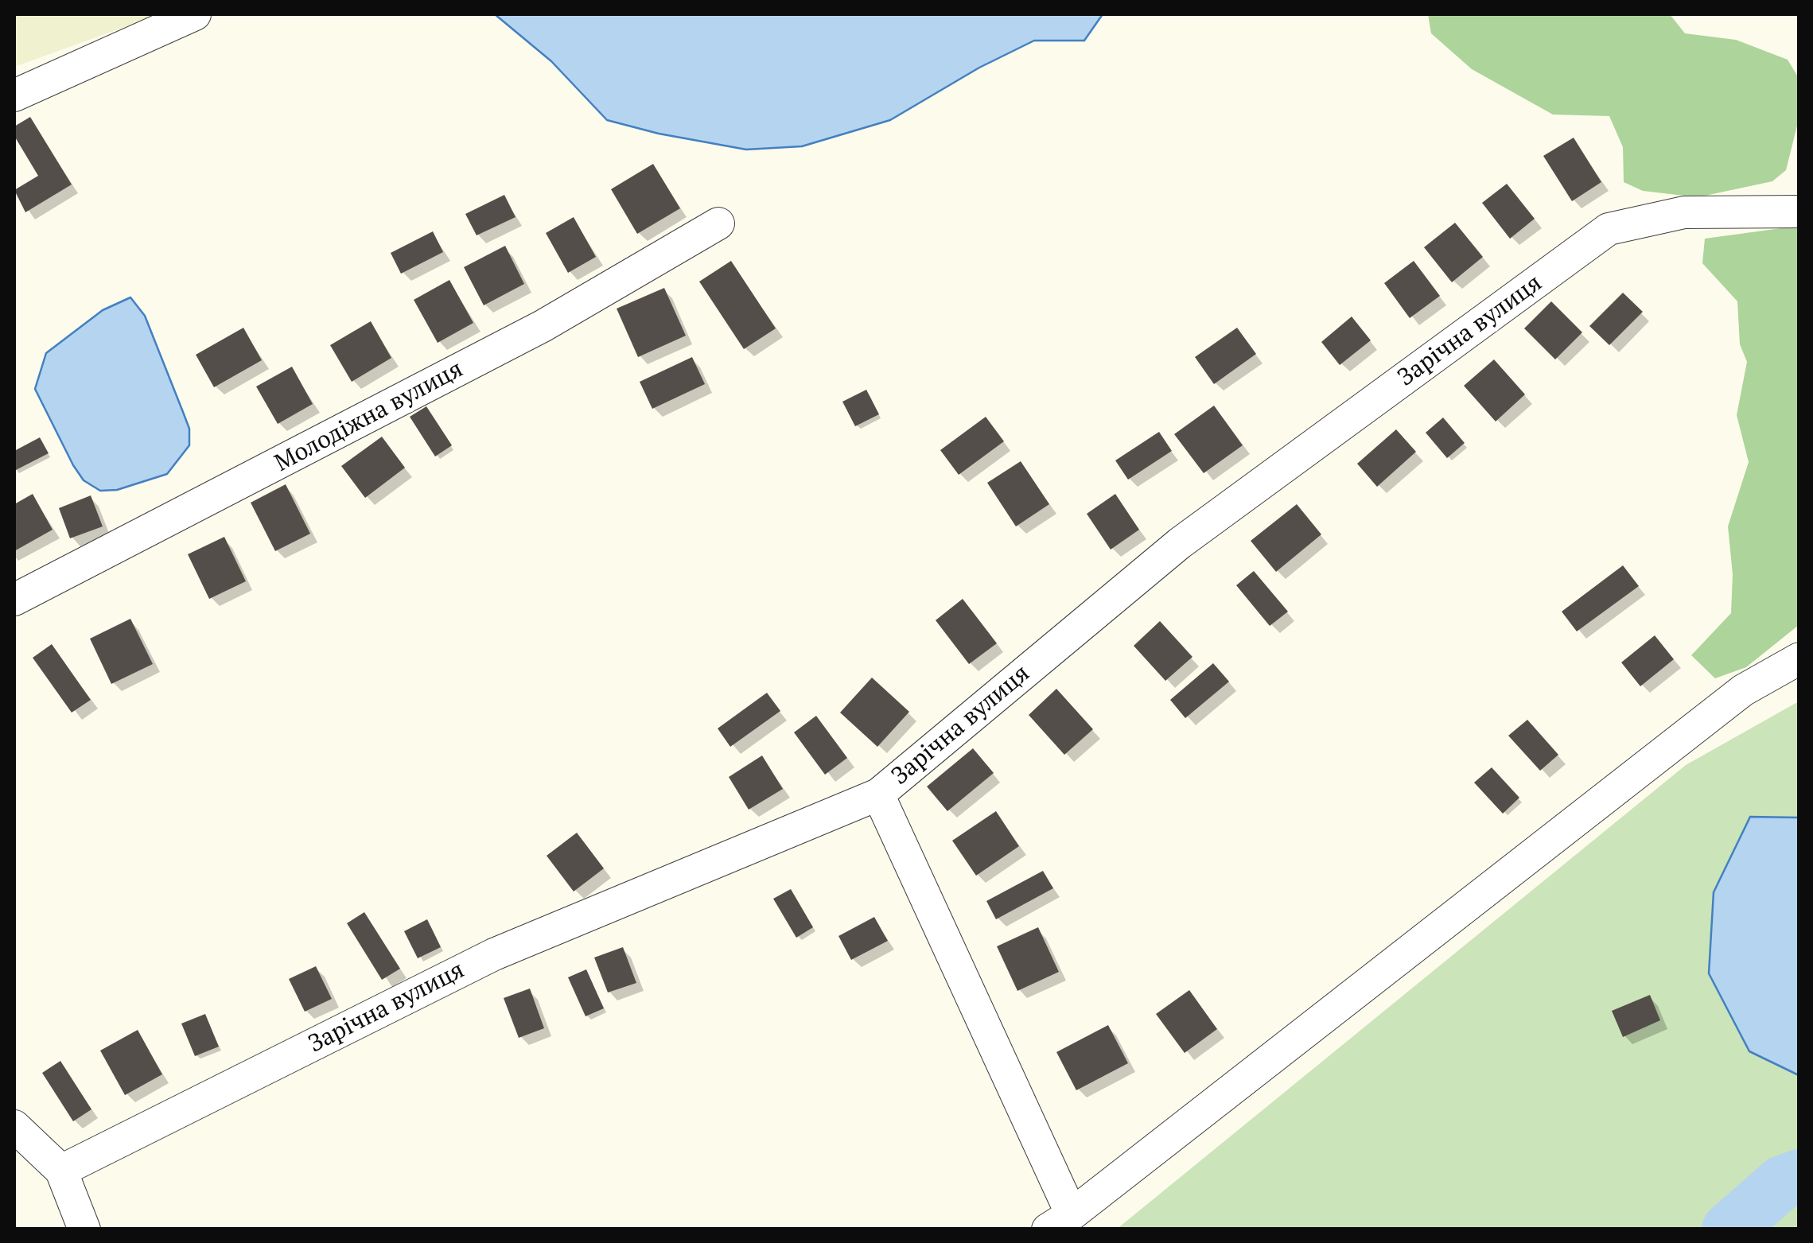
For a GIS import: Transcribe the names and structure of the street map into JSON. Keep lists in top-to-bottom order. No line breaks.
{"streets":{"street":["Зарічна вулиця","Молодіжна вулиця"]}}
